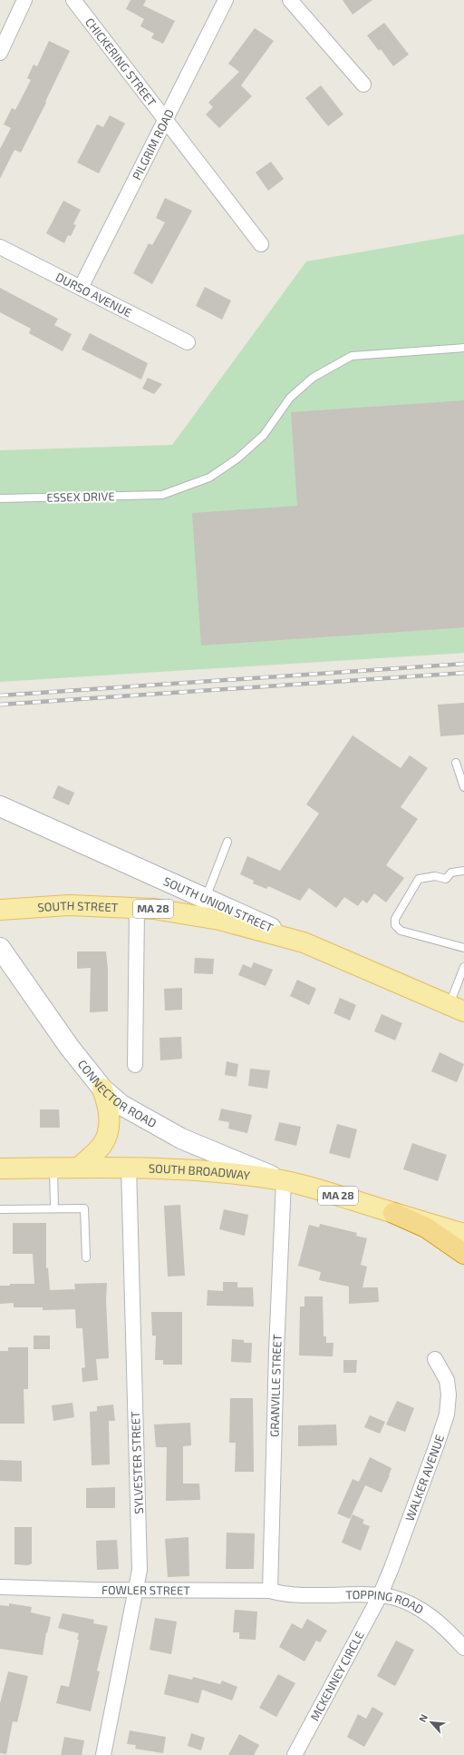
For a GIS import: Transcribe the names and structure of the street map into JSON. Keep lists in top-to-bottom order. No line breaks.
{"streets":{"main road":["SOUTH UNION STREET","SOUTH STREET","MA 28","CONNECTOR ROAD","SOUTH BROADWAY"],"street":["CHICKERING STREET","PILGRIM ROAD","DURSO AVENUE","GRANVILLE STREET","SYLVESTER STREET","WALKER AVENUE","FOWLER STREET","TOPPING ROAD","MCKENNEY CIRCLE"],"lane":["ESSEX DRIVE"]},"crossings":[["CHICKERING STREET","PILGRIM ROAD"],["PILGRIM ROAD","DURSO AVENUE"],["SOUTH UNION STREET","SOUTH STREET"],["MA 28","SOUTH BROADWAY"],["CONNECTOR ROAD","SOUTH BROADWAY"],["CONNECTOR ROAD","GRANVILLE STREET"],["SOUTH BROADWAY","GRANVILLE STREET"],["SOUTH BROADWAY","SYLVESTER STREET"],["GRANVILLE STREET","FOWLER STREET"],["SYLVESTER STREET","FOWLER STREET"],["WALKER AVENUE","TOPPING ROAD"],["WALKER AVENUE","MCKENNEY CIRCLE"],["FOWLER STREET","TOPPING ROAD"],["TOPPING ROAD","MCKENNEY CIRCLE"]],"north":"top left"}
